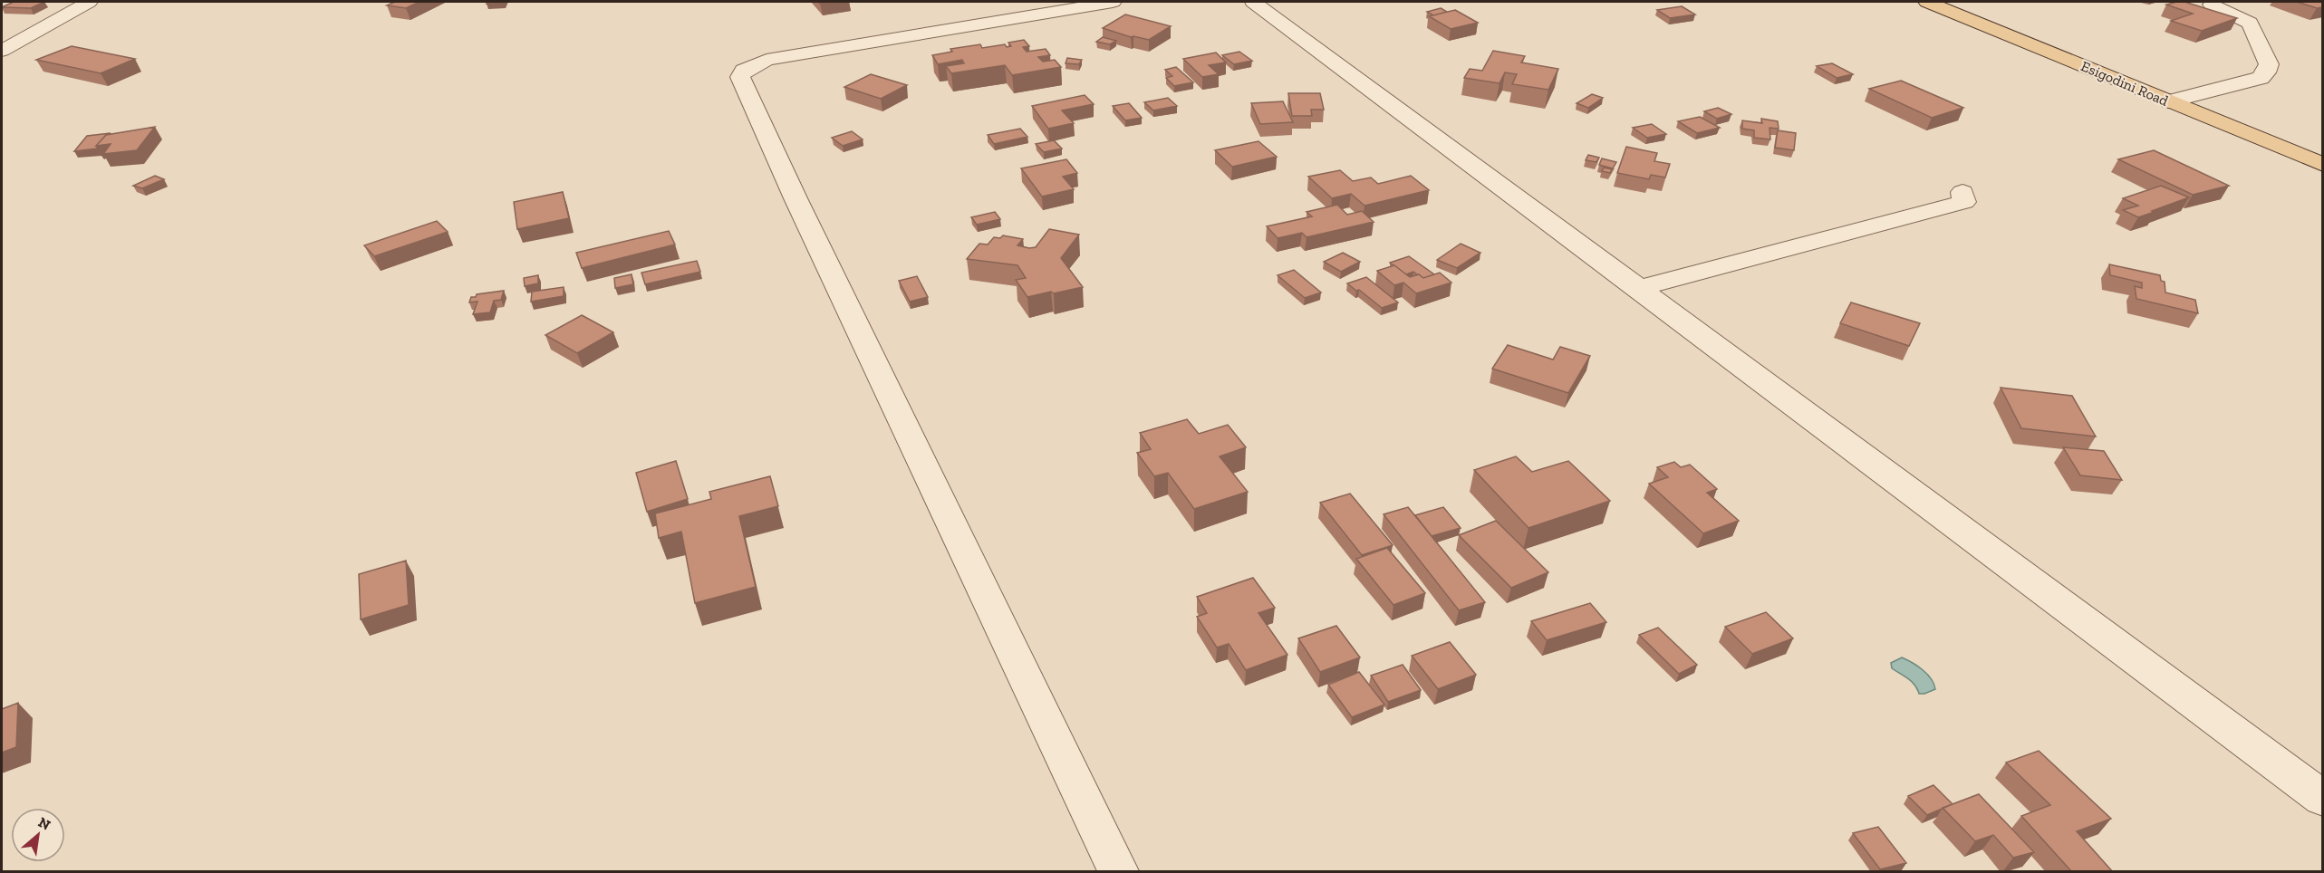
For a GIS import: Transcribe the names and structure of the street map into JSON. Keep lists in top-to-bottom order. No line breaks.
{"streets":{"main road":["Esigodini Road"]},"north":"top right"}
